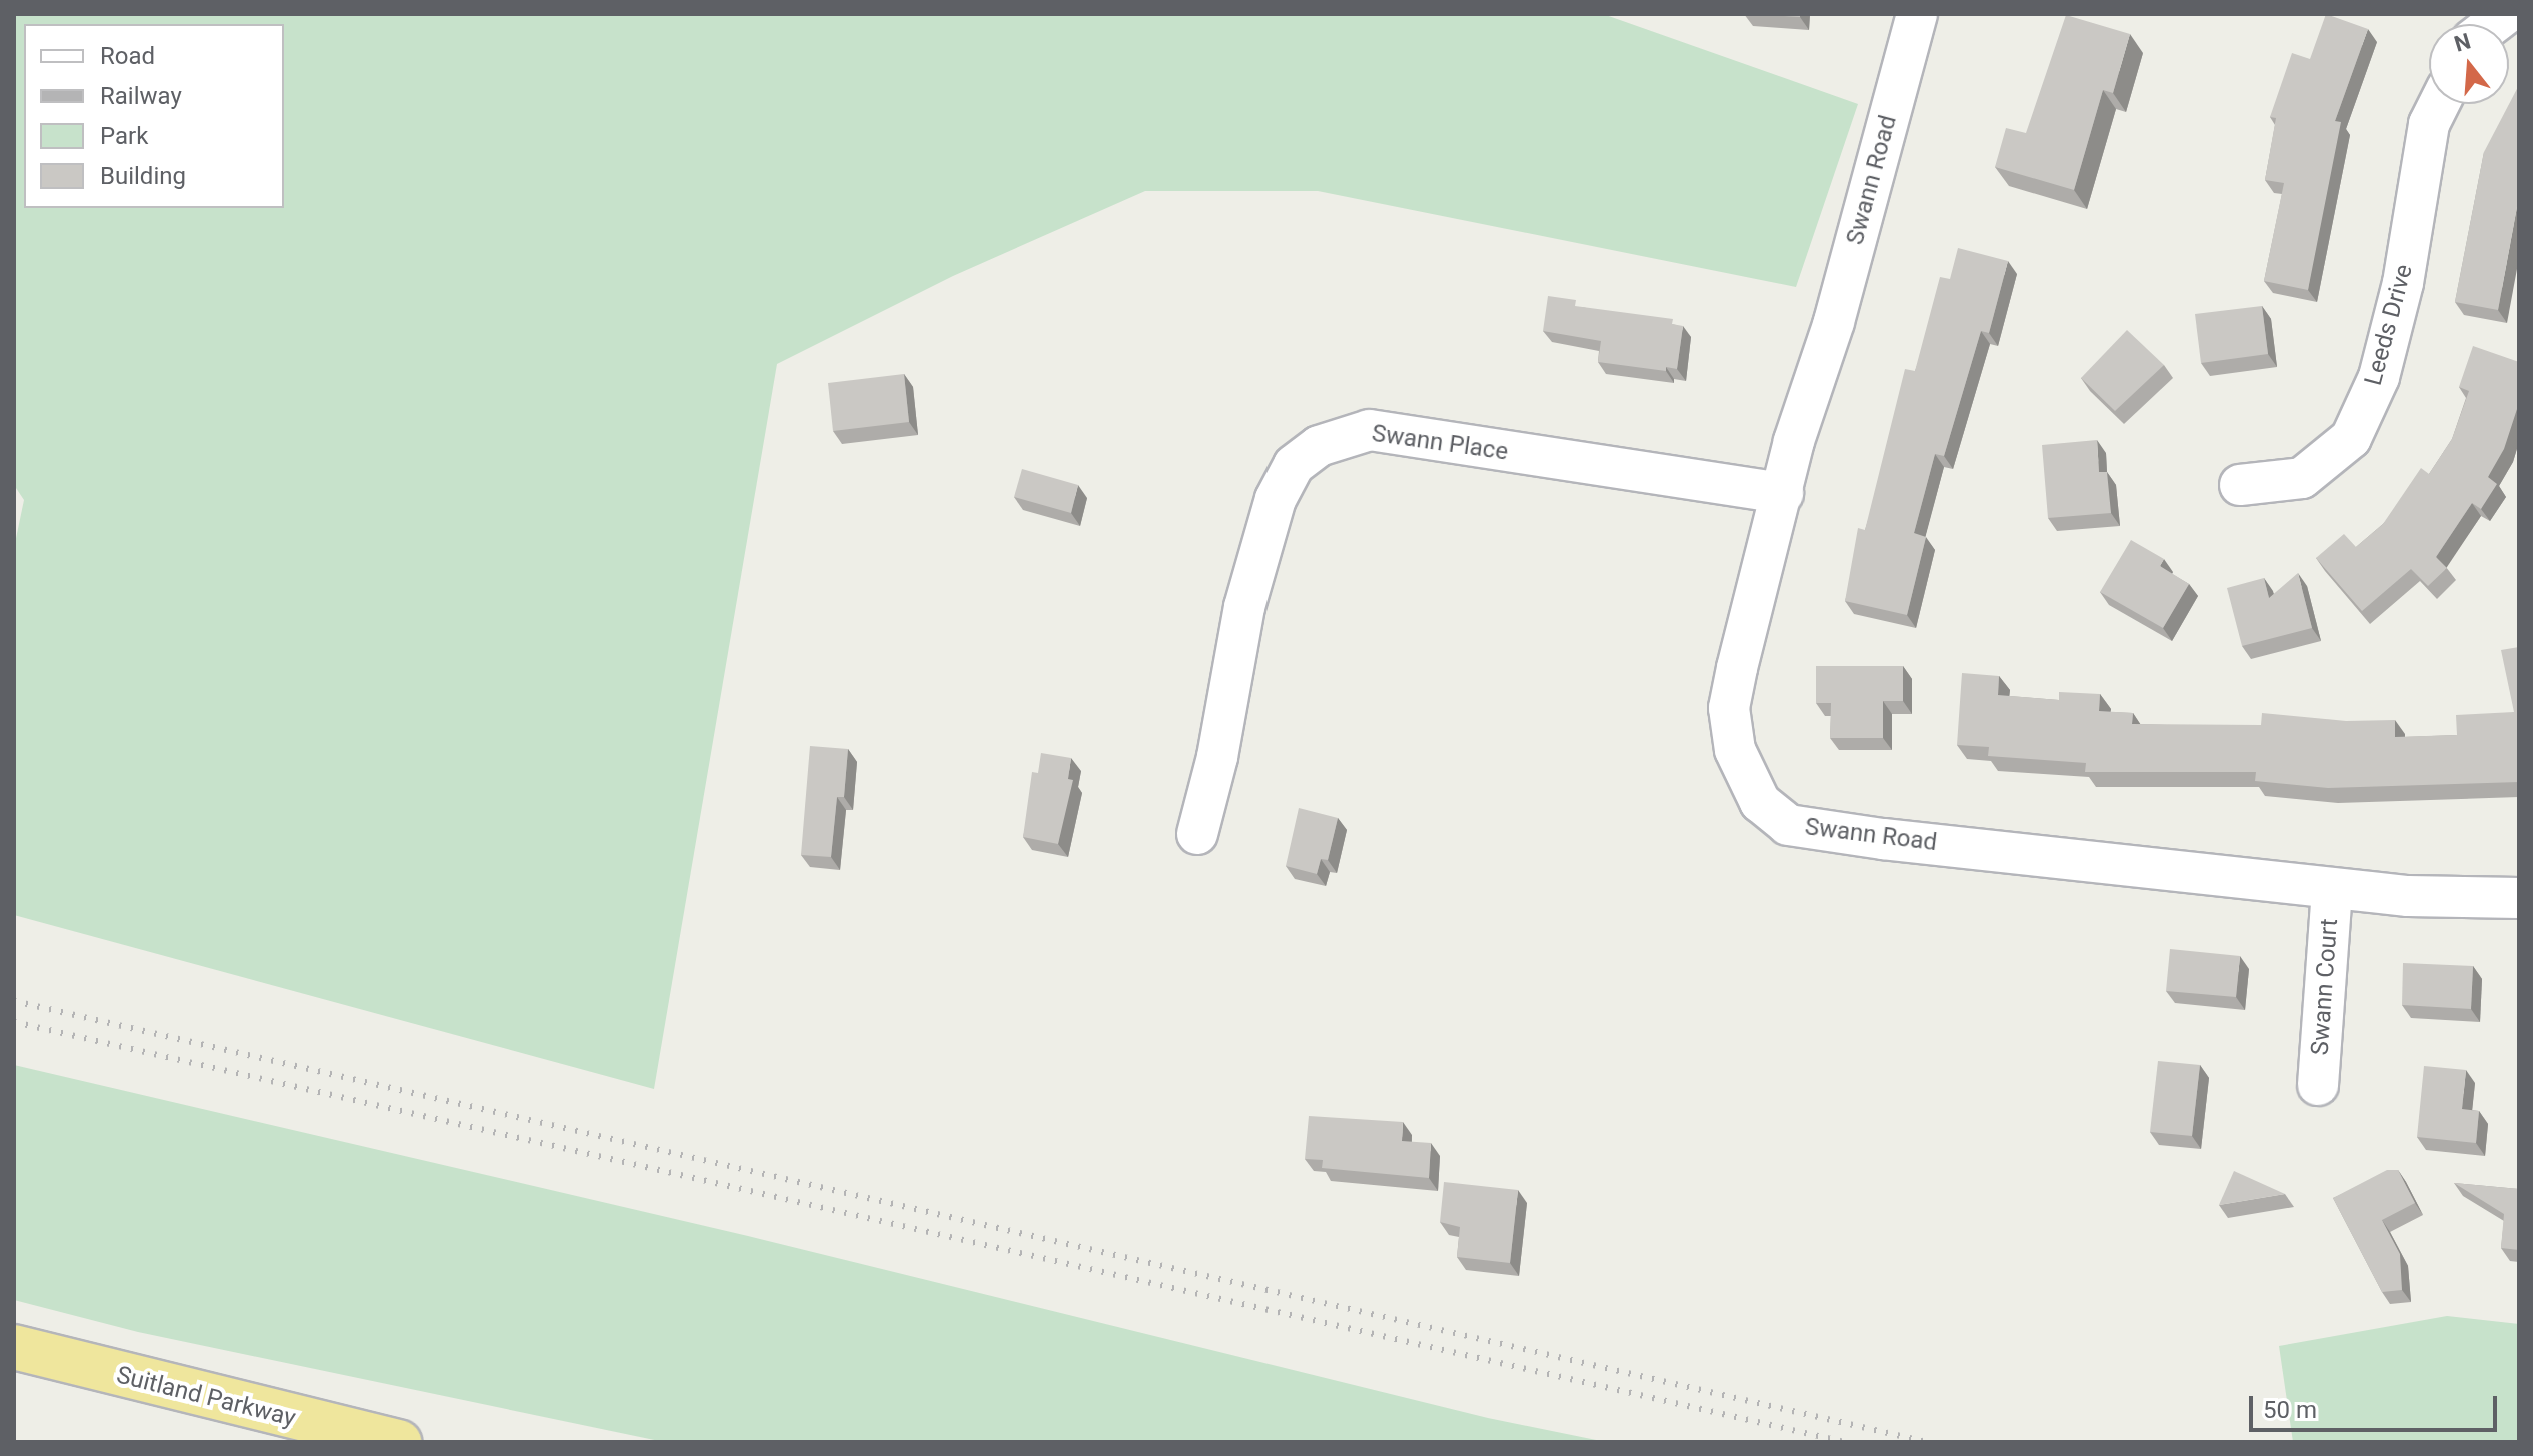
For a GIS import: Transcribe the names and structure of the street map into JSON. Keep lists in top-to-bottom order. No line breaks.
{"streets":{"highway":["Suitland Parkway"],"street":["Swann Road","Leeds Drive","Swann Place","Swann Court"]},"crossings":[["Swann Road","Swann Place"],["Swann Road","Swann Court"]],"legend":["Road","Railway","Park","Building"],"scale_bar":"50 m","north":"top"}
